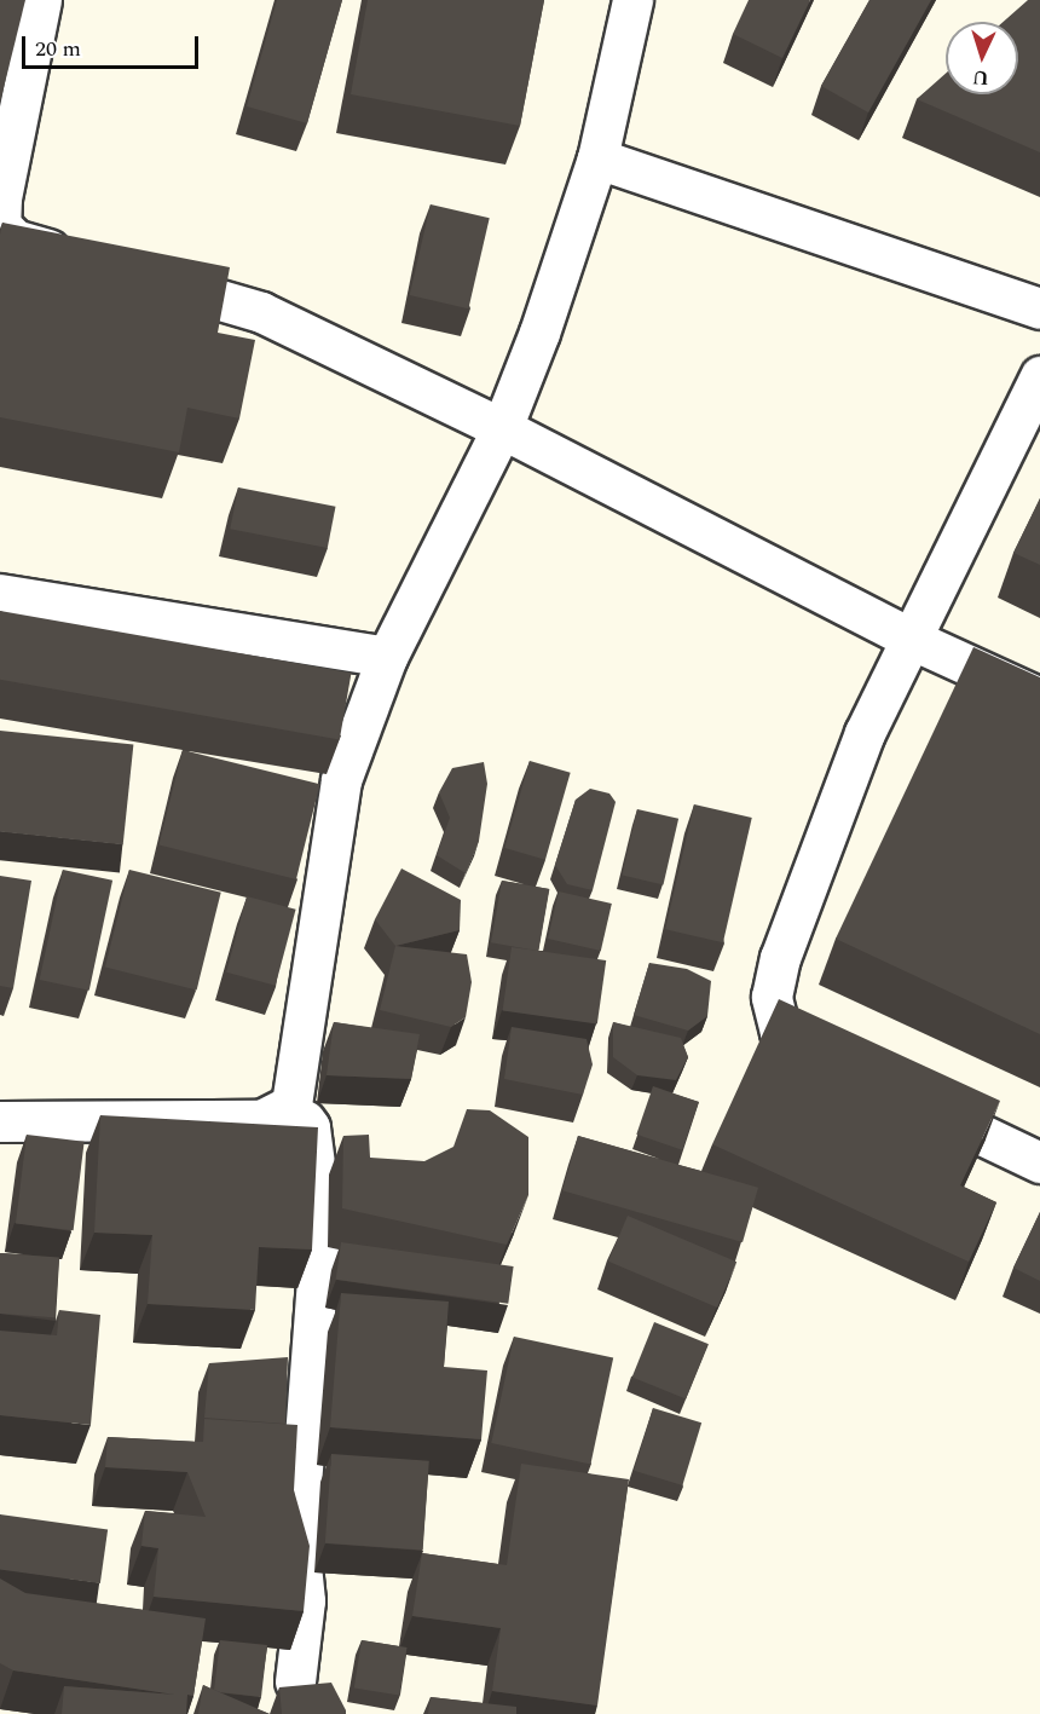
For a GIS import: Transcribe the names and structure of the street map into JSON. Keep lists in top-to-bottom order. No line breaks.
{"scale_bar":"20 m","north":"bottom"}
